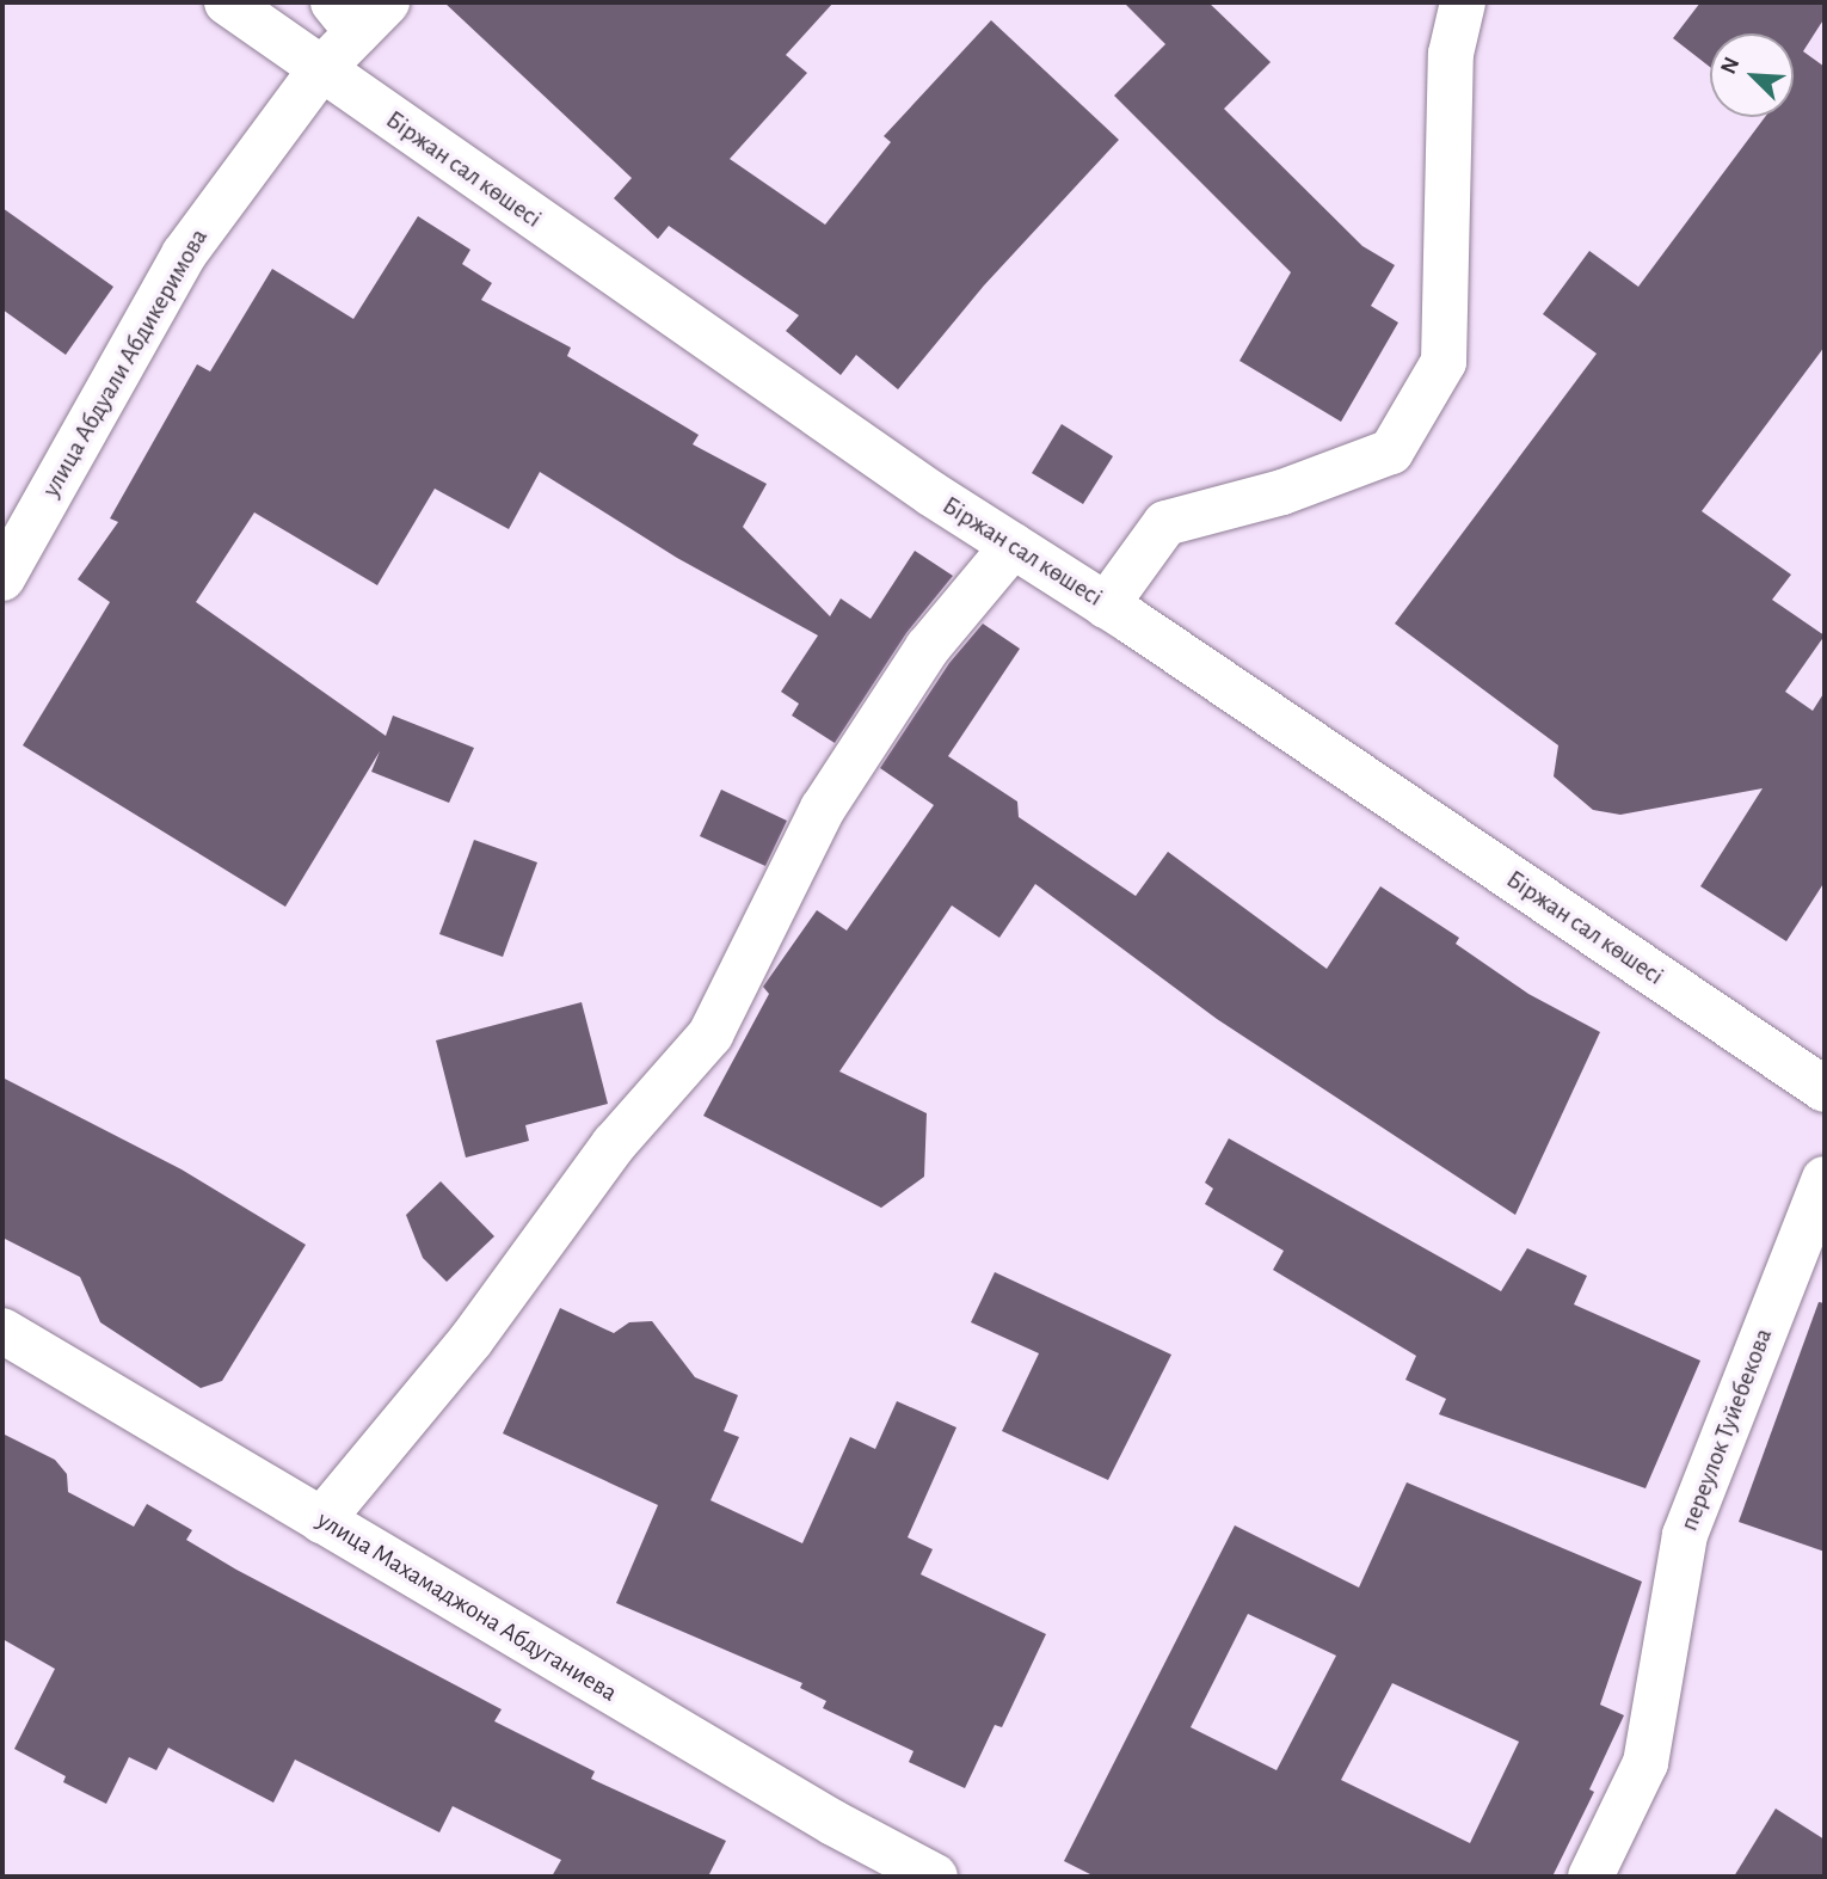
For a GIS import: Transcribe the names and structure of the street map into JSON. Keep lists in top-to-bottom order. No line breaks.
{"streets":{"street":["Біржан сал көшесі","улица Абдуали Абдикеримова","переулок Туйебекова","улица Махамаджона Абдуганиева"]},"crossings":[["Біржан сал көшесі","улица Абдуали Абдикеримова"]],"north":"top left"}
